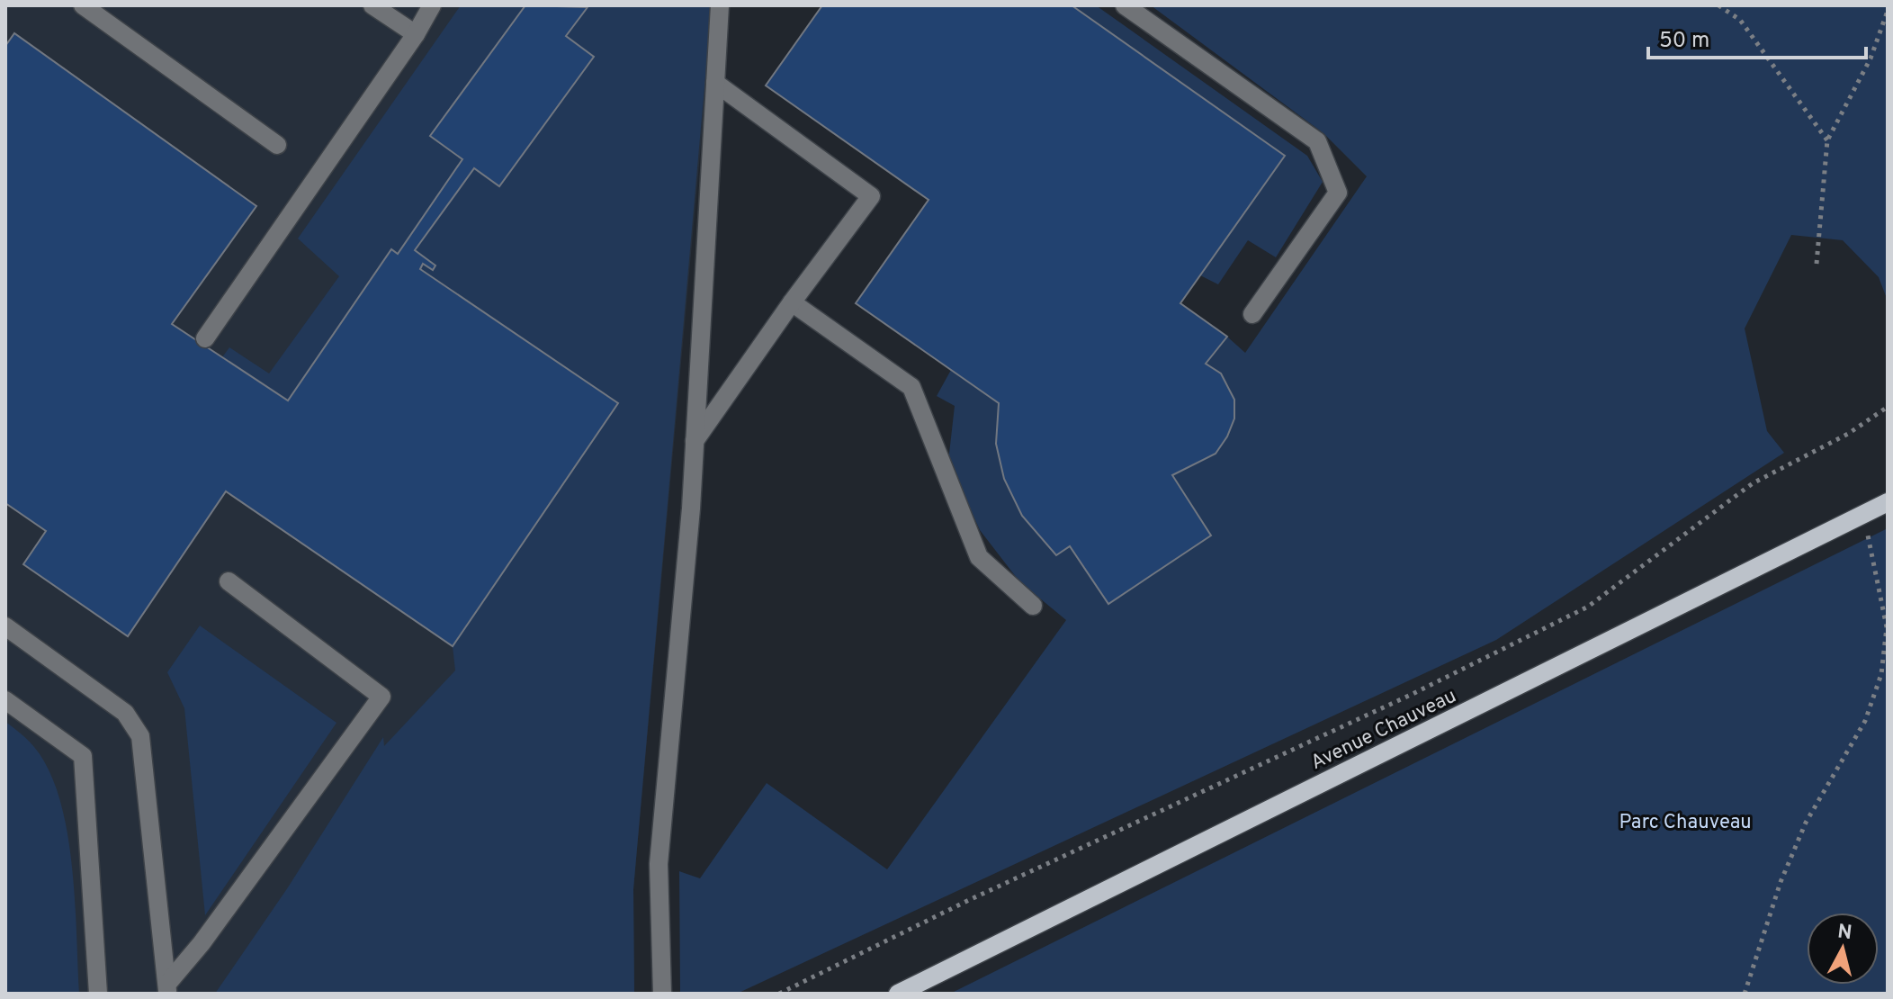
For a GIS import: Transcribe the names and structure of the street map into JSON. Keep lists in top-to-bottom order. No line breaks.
{"streets":{"main road":["Avenue Chauveau"]},"parks":["Parc Chauveau"],"scale_bar":"50 m","north":"top"}
